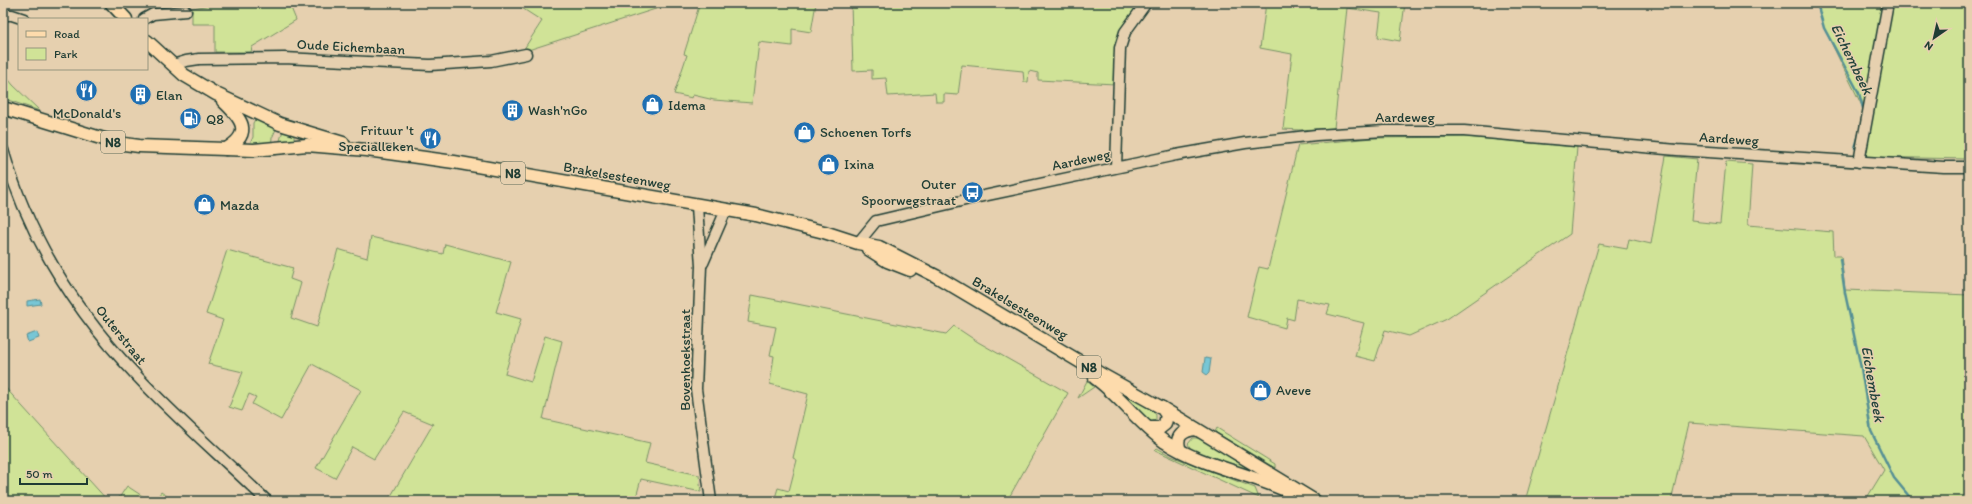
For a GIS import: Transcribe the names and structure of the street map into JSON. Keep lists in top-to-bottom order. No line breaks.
{"streets":{"main road":["N8","Brakelsesteenweg"],"street":["Oude Eichembaan","Aardeweg","Outerstraat","Bovenhoekstraat"]},"crossings":[["Oude Eichembaan","N8"],["Aardeweg","Brakelsesteenweg"],["N8","Brakelsesteenweg"],["Brakelsesteenweg","Bovenhoekstraat"]],"water":["Eichembeek"],"places":{"restaurant":["McDonald's","Frituur 't Specialleken"],"building":["Elan","Wash'nGo"],"shop":["Idema","Schoenen Torfs","Ixina","Mazda","Aveve"],"fuel station":["Q8"],"bus stop":["Outer Spoorwegstraat"]},"legend":["Road","Park"],"scale_bar":"50 m","north":"bottom left"}
